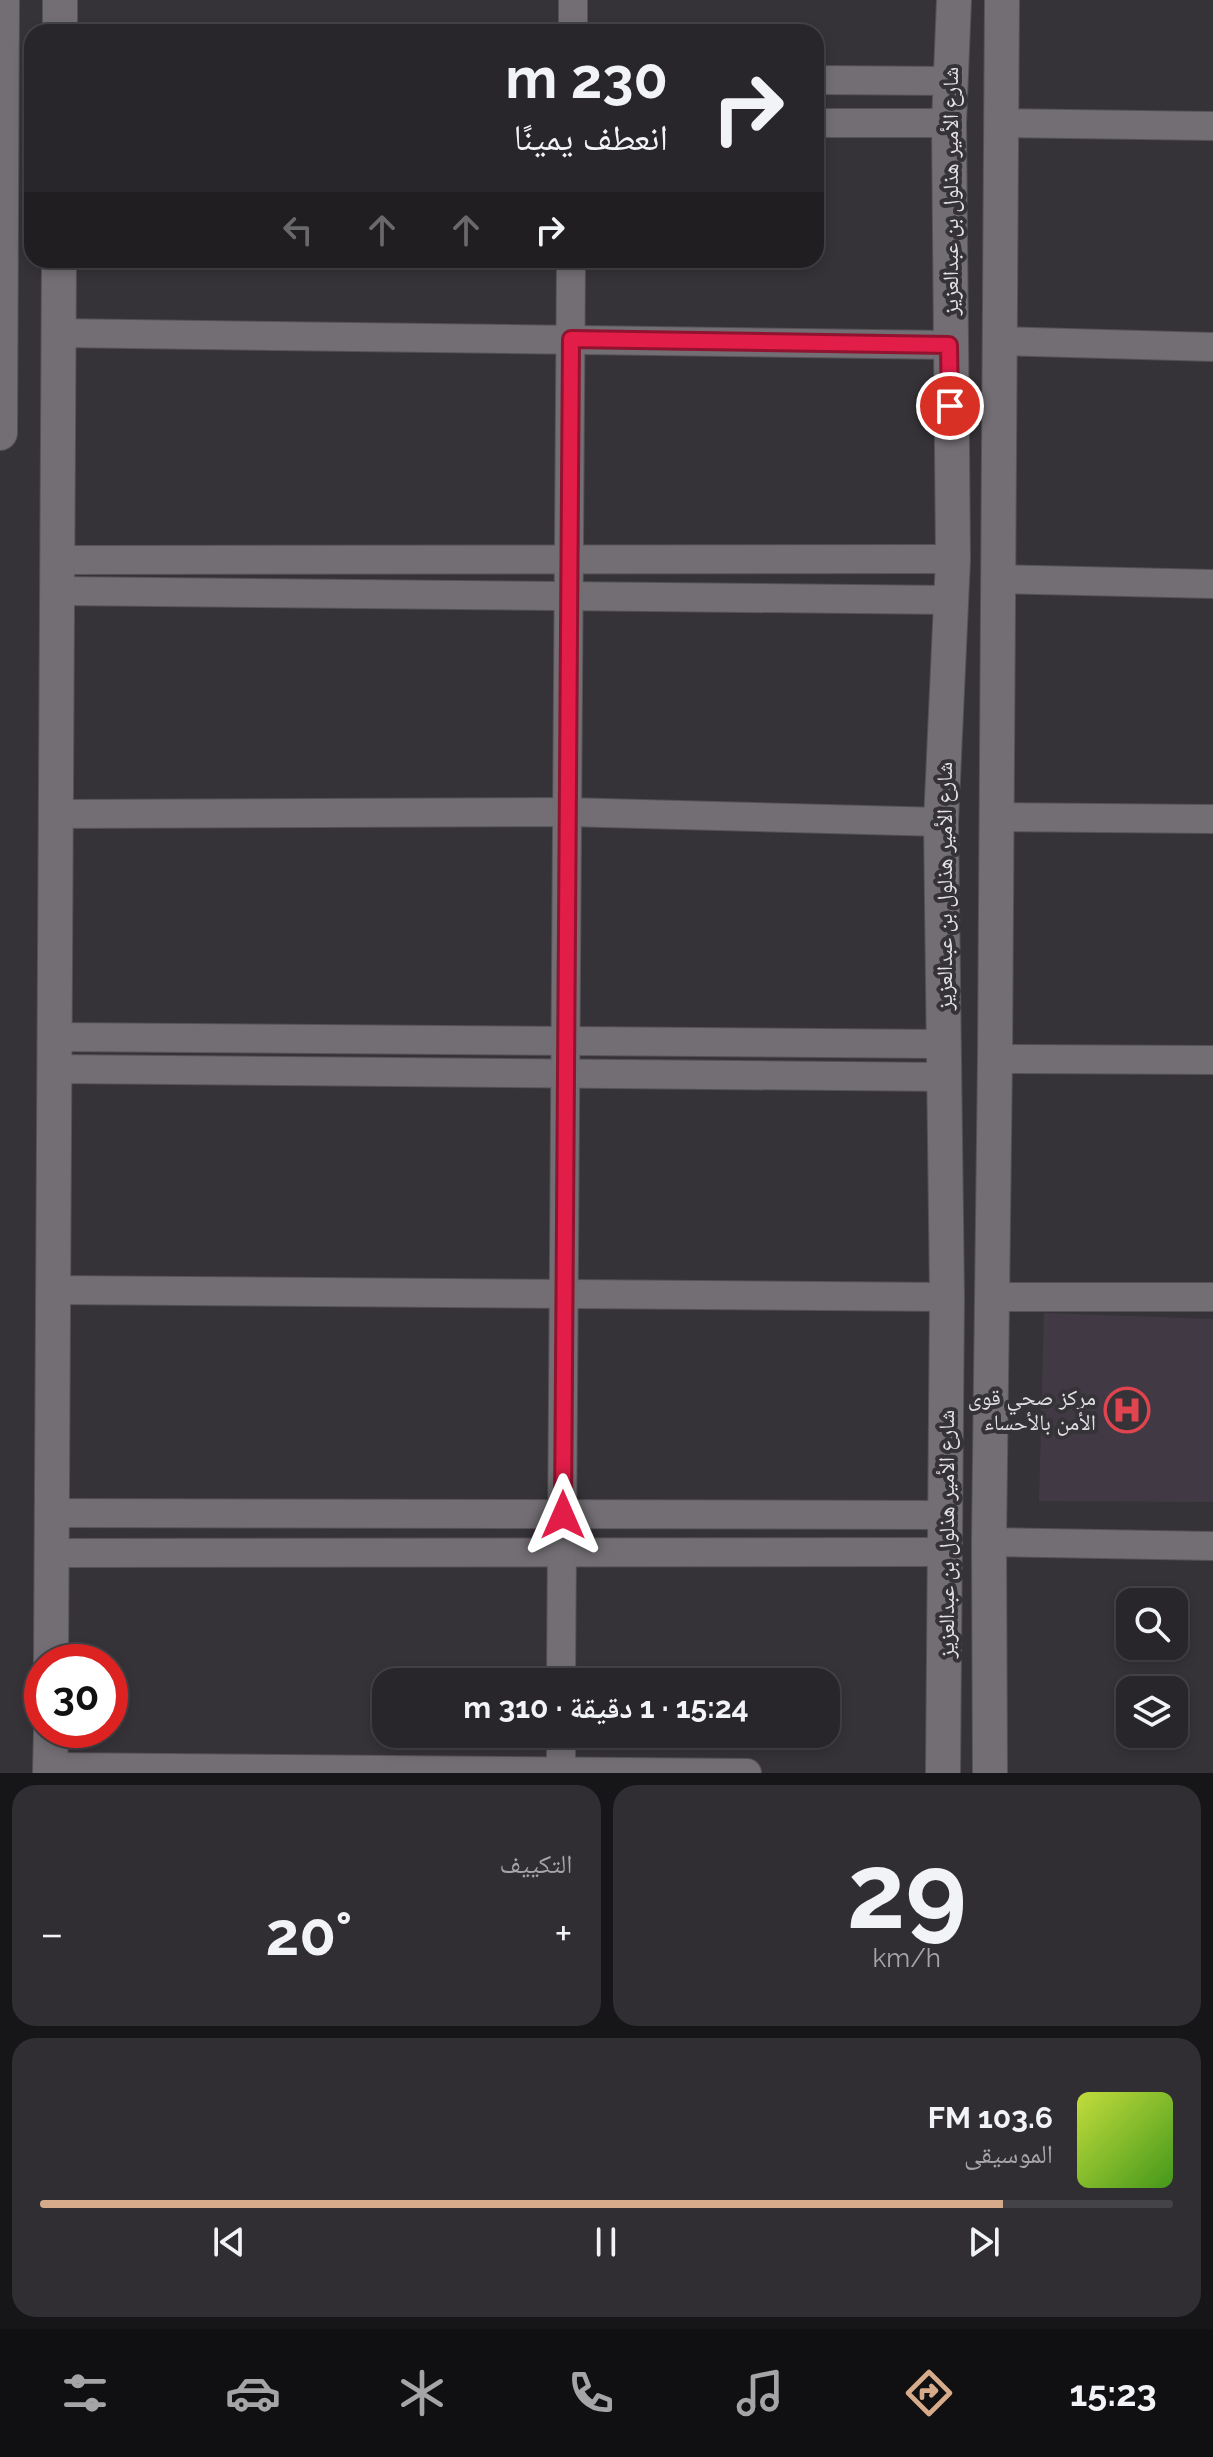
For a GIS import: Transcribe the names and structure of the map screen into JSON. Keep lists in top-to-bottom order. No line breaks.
{"streets":{"street":["شارع الأمير هذلول بن عبدالعزيز"]},"places":{"hospital":["مركز صحي قوى الأمن بالأحساء"]},"page":{"turn":["230 m","انعطف يمينًا"],"limit":"30","trip":"15:24 · 1 دقيقة · 310 m","tile":[["29","km/h"],"التكييف"],"heat":["−","20°","+"],"song":["103.6 FM","الموسيقى"],"tabs":"15:23"}}
